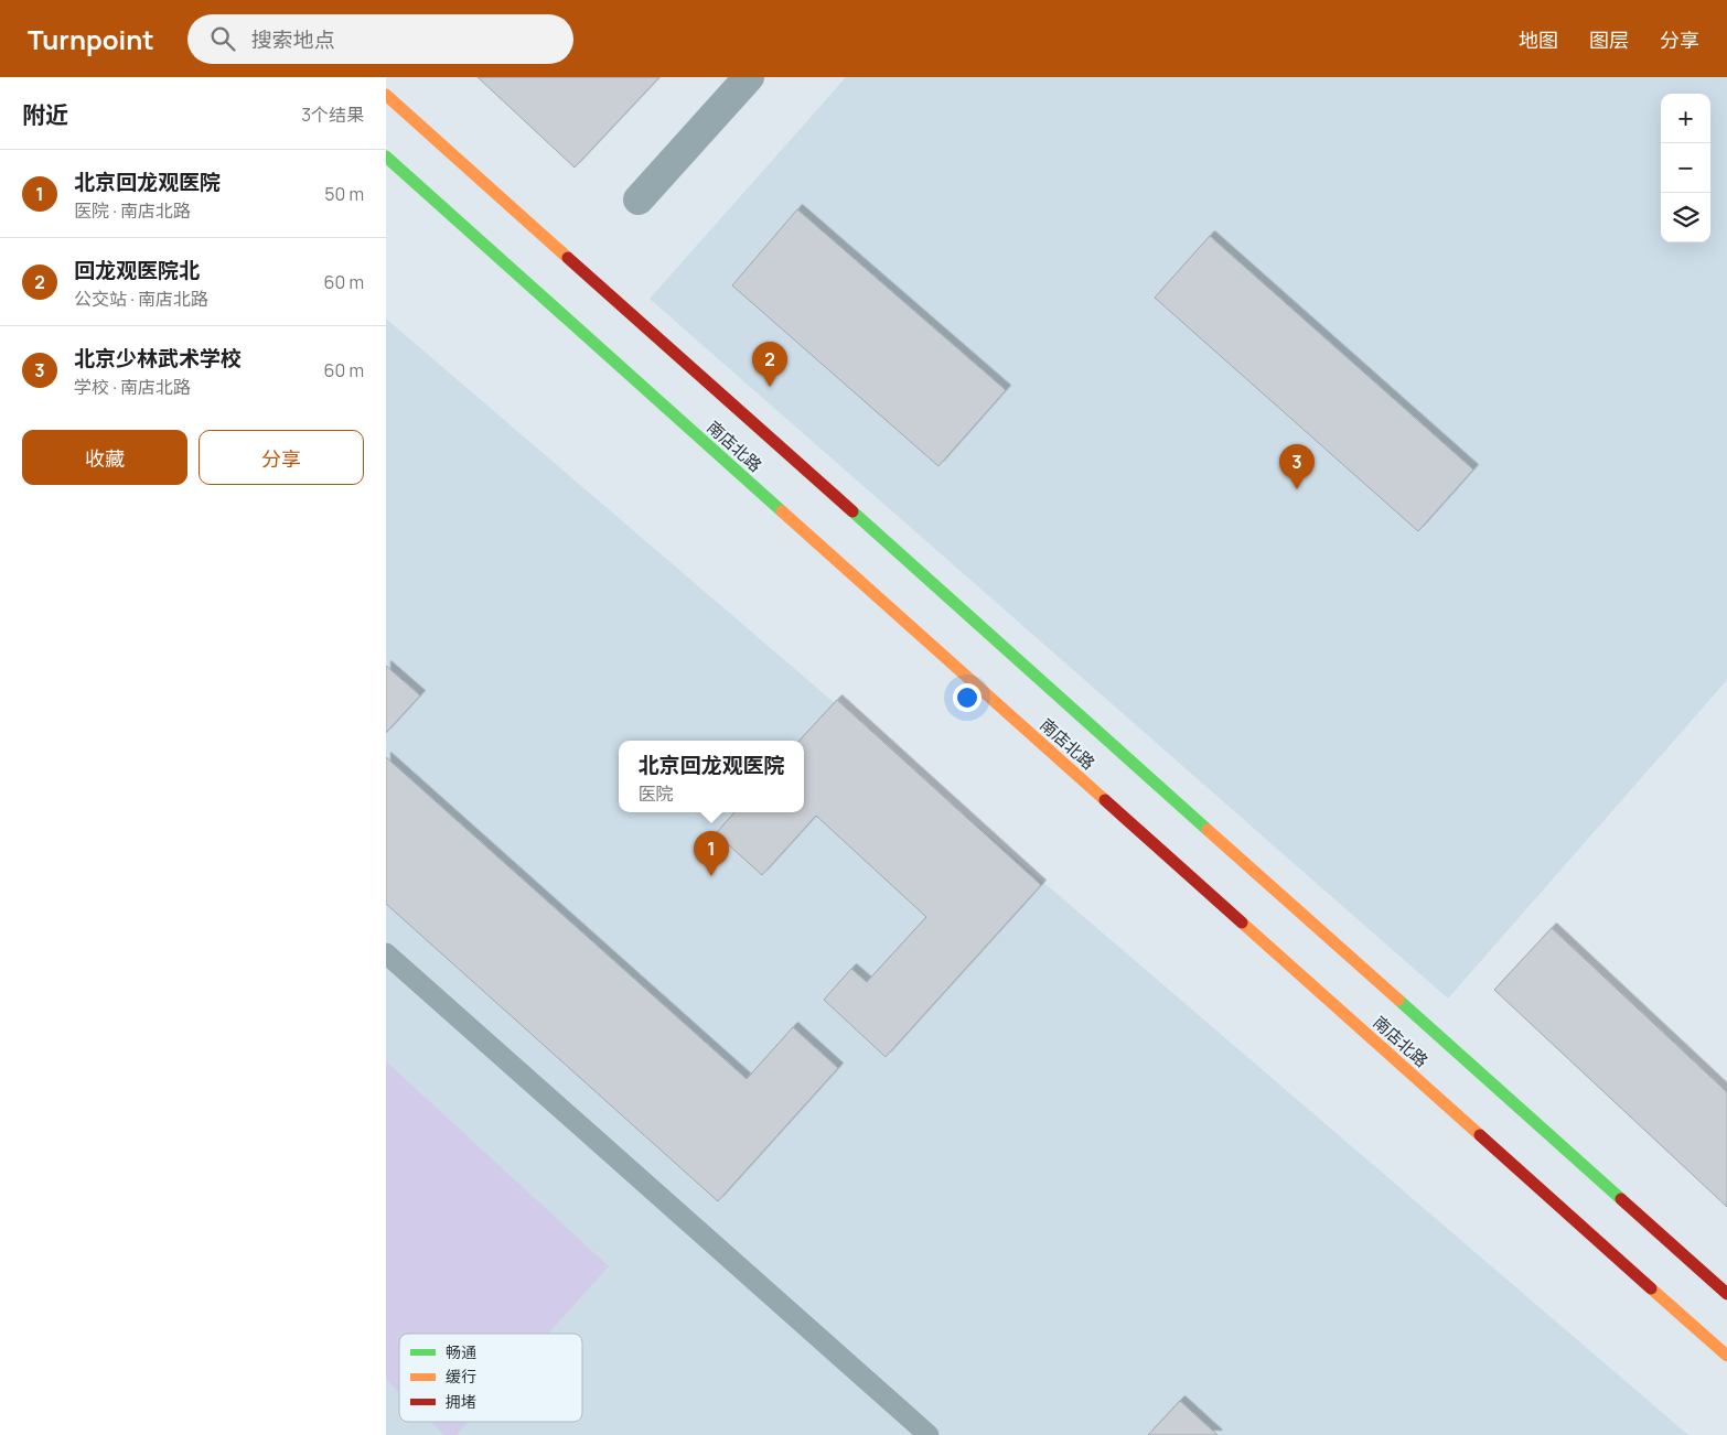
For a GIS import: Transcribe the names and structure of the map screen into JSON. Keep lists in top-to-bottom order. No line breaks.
{"streets":{"main road":["南店北路"]},"legend":["畅通","缓行","拥堵"],"page":{"header":"Turnpoint","search":"搜索地点","nav":["地图","图层","分享"],"heading":["附近","3个结果"],"map_buttons":["+","−"],"list":[{"mark":"1","name":"北京回龙观医院","note":"医院 · 南店北路","value":"50 m"},{"mark":"2","name":"回龙观医院北","note":"公交站 · 南店北路","value":"60 m"},{"mark":"3","name":"北京少林武术学校","note":"学校 · 南店北路","value":"60 m"}],"pins":["2","3","1"],"buttons":["收藏","分享"],"popup":["北京回龙观医院","医院"]}}
